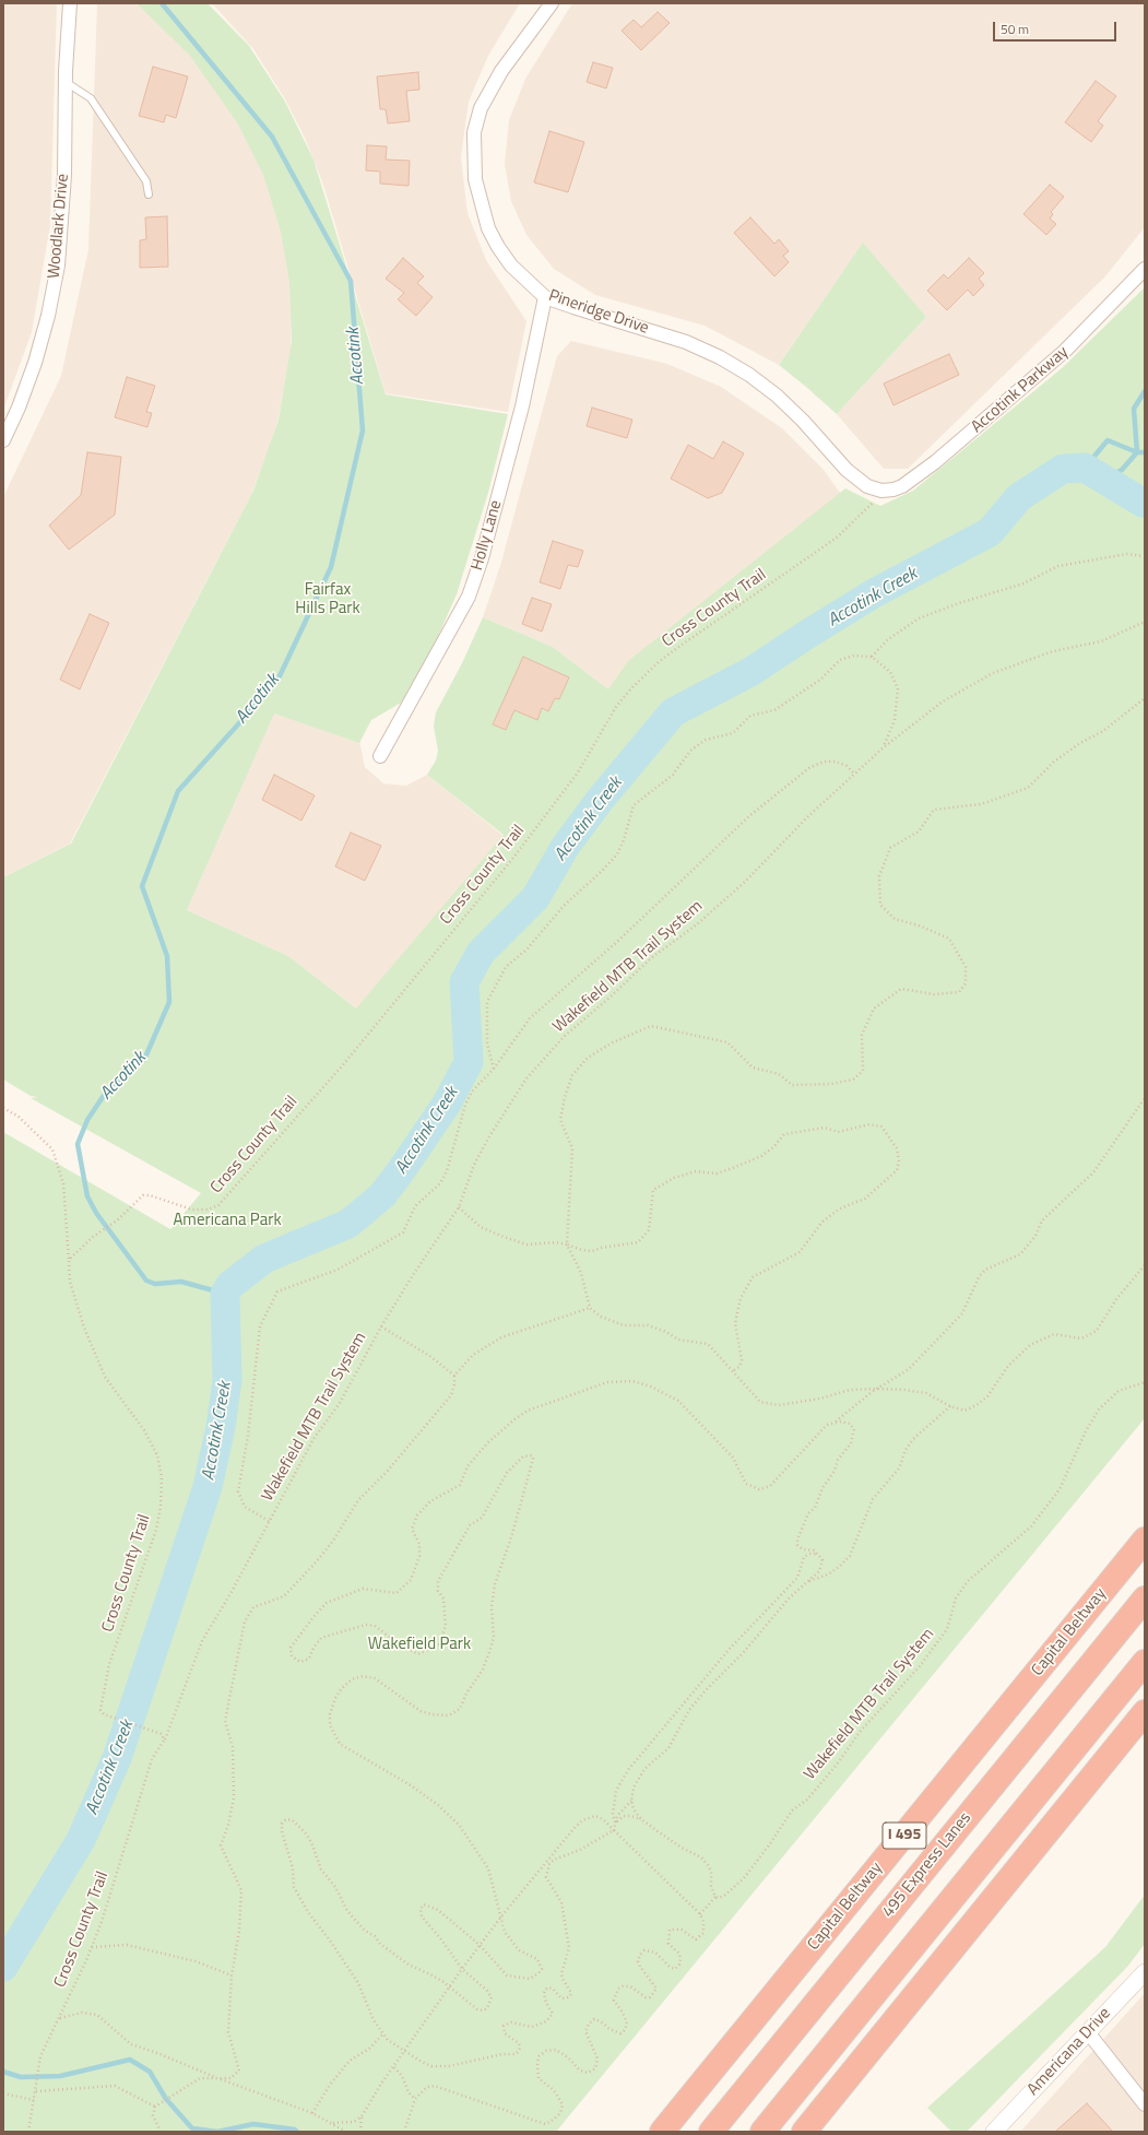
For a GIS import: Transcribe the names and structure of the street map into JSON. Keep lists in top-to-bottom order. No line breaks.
{"streets":{"highway":["Capital Beltway","I 495","495 Express Lanes"],"street":["Woodlark Drive","Pineridge Drive","Accotink Parkway","Holly Lane","Americana Drive"],"path":["Cross County Trail","Wakefield MTB Trail System"]},"crossings":[["Pineridge Drive","Accotink Parkway"],["Pineridge Drive","Holly Lane"],["Pineridge Drive","Cross County Trail"],["Accotink Parkway","Cross County Trail"],["Cross County Trail","Wakefield MTB Trail System"]],"water":["Accotink","Accotink Creek"],"parks":["Fairfax Hills Park","Americana Park","Wakefield Park"],"scale_bar":"50 m"}
